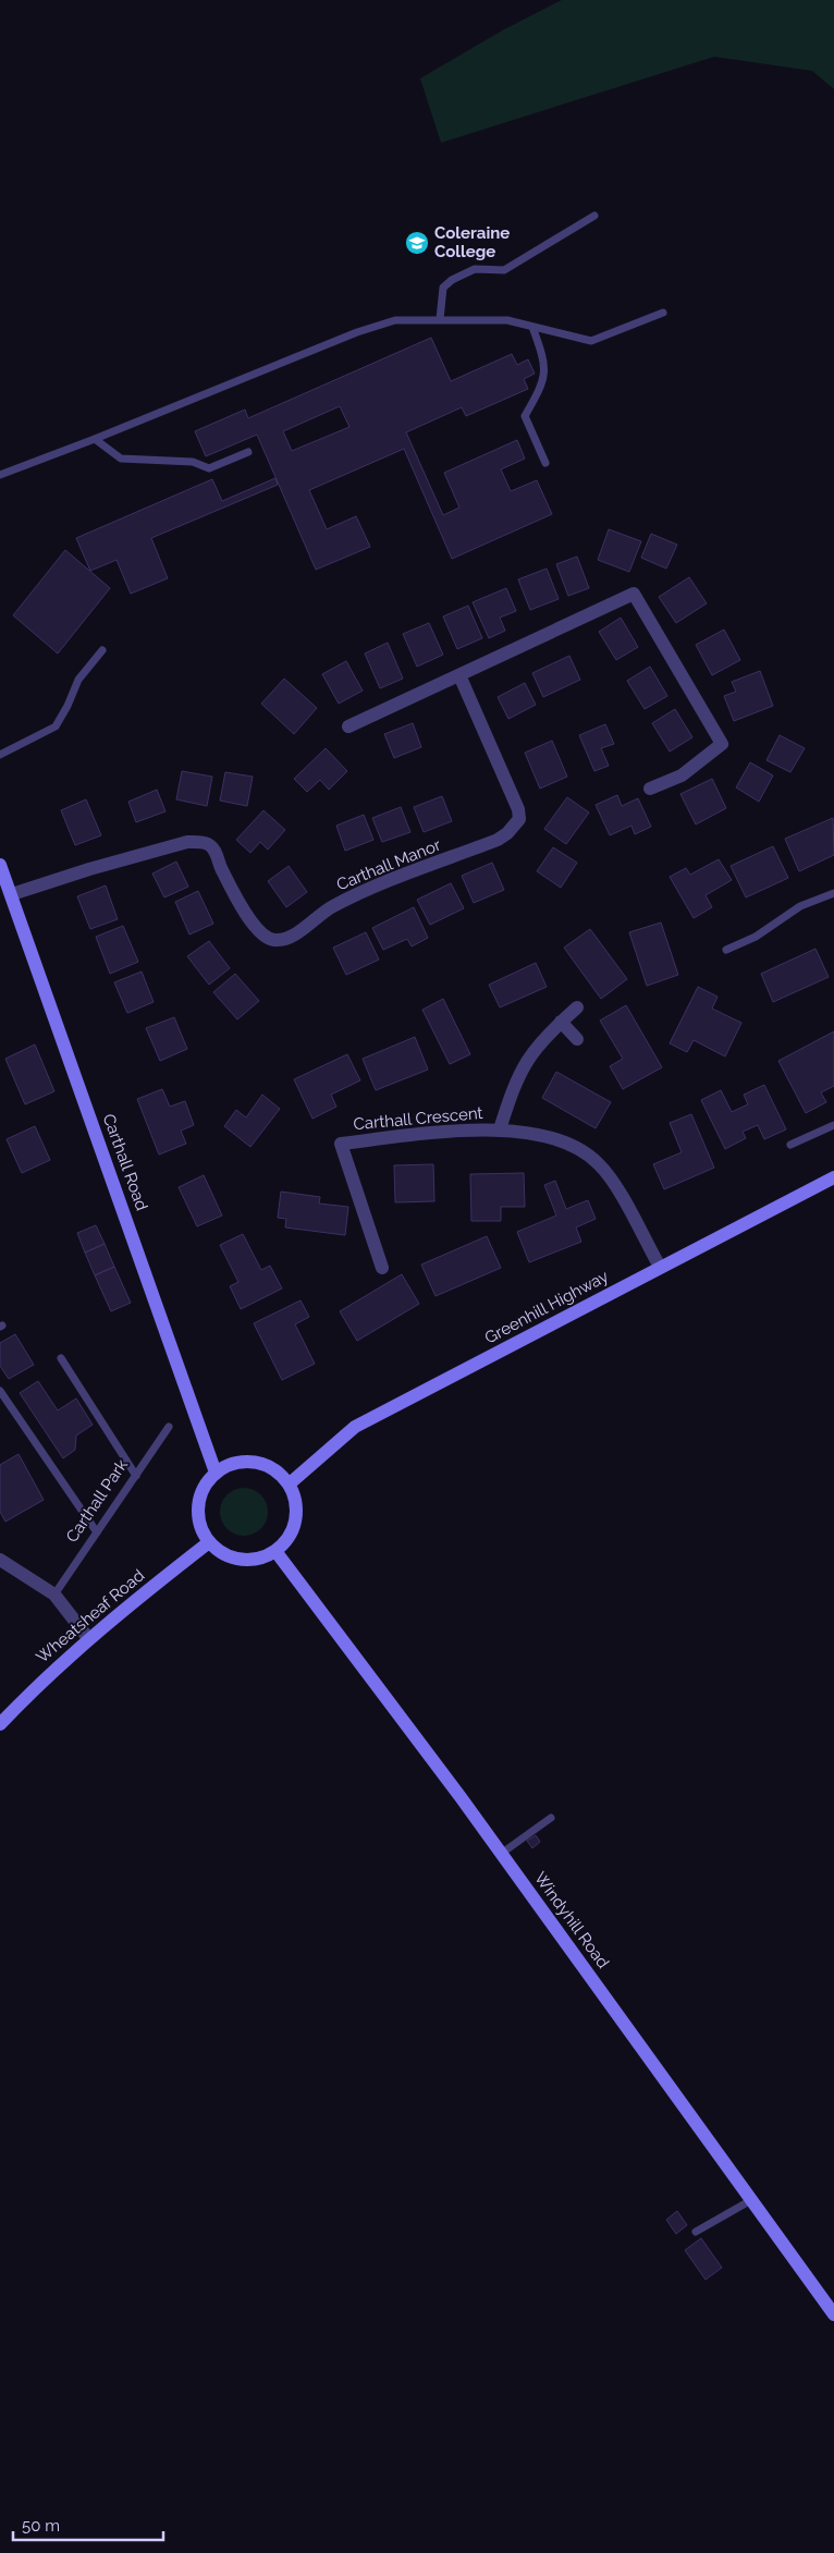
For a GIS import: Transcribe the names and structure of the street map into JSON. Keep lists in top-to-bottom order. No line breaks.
{"streets":{"main road":["Carthall Road","Greenhill Highway","Wheatsheaf Road","Windyhill Road"],"street":["Carthall Manor","Carthall Crescent"],"lane":["Carthall Park"]},"crossings":[["Carthall Manor","Carthall Road"],["Carthall Crescent","Greenhill Highway"],["Carthall Road","Greenhill Highway"],["Carthall Road","Wheatsheaf Road"],["Carthall Road","Windyhill Road"],["Greenhill Highway","Wheatsheaf Road"],["Greenhill Highway","Windyhill Road"],["Wheatsheaf Road","Windyhill Road"]],"places":{"school or university":["Coleraine College"]},"scale_bar":"50 m"}
